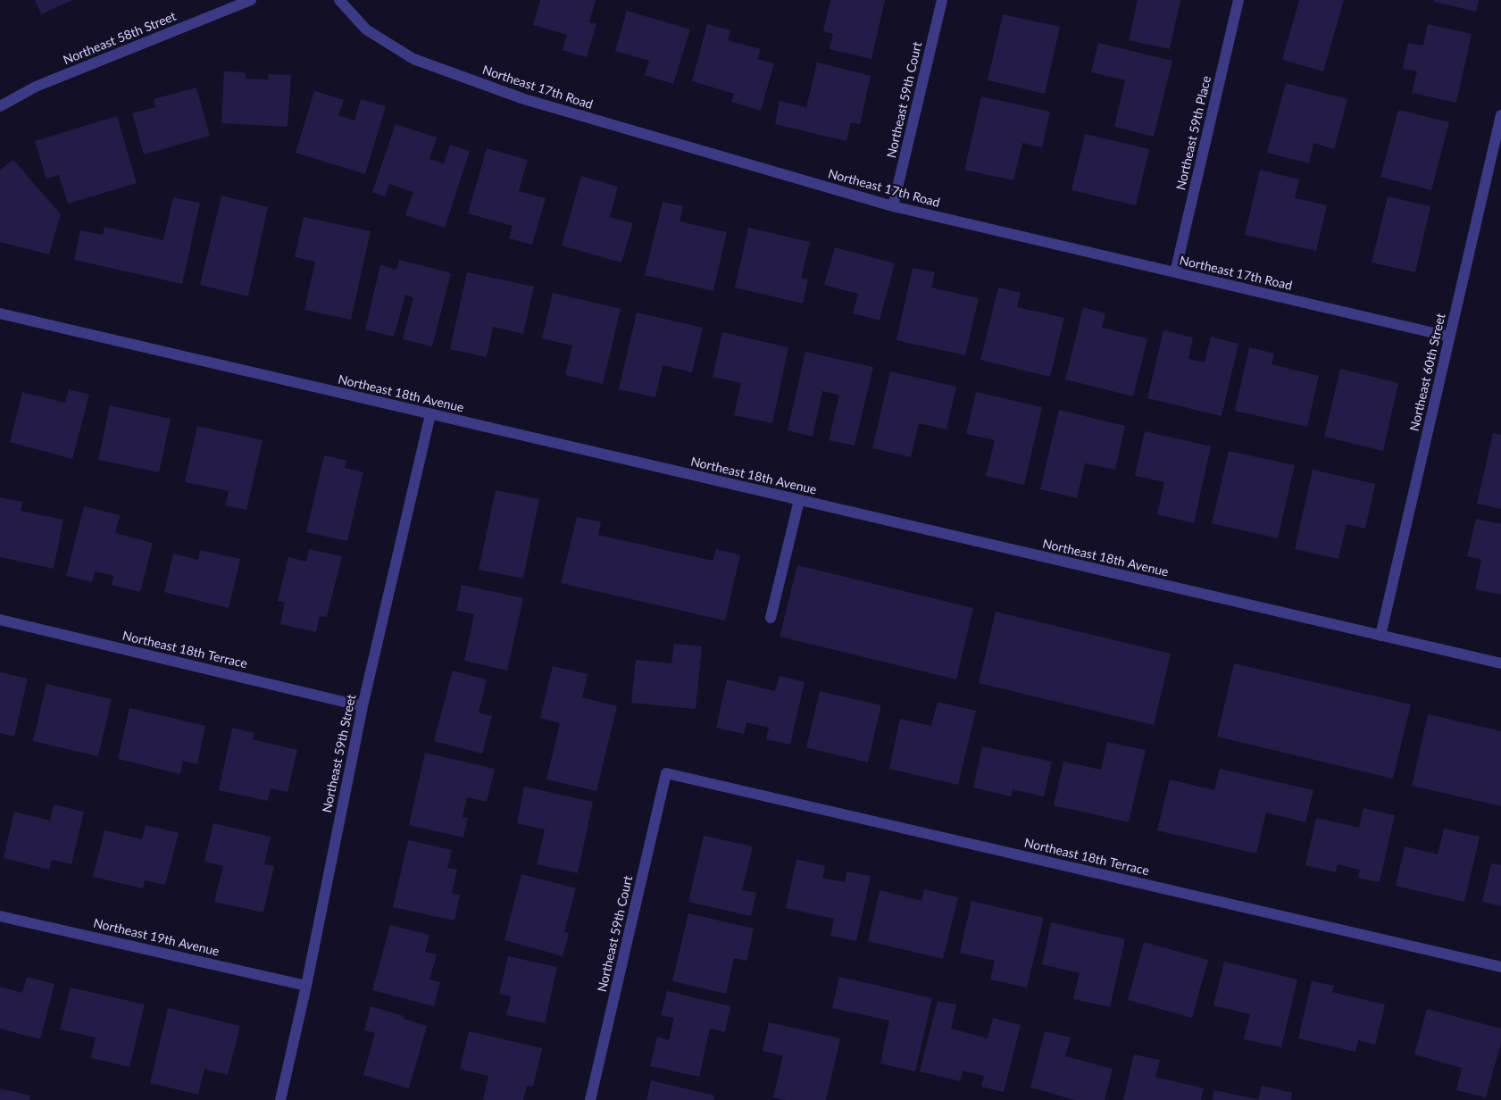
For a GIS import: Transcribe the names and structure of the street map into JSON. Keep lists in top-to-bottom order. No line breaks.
{"streets":{"street":["Northeast 58th Street","Northeast 17th Road","Northeast 59th Court","Northeast 59th Place","Northeast 60th Street","Northeast 18th Avenue","Northeast 18th Terrace","Northeast 59th Street","Northeast 19th Avenue"]},"crossings":[["Northeast 17th Road","Northeast 59th Court"],["Northeast 17th Road","Northeast 59th Place"],["Northeast 17th Road","Northeast 60th Street"],["Northeast 59th Court","Northeast 18th Terrace"],["Northeast 60th Street","Northeast 18th Avenue"],["Northeast 18th Avenue","Northeast 59th Street"],["Northeast 18th Terrace","Northeast 59th Street"],["Northeast 59th Street","Northeast 19th Avenue"]]}
